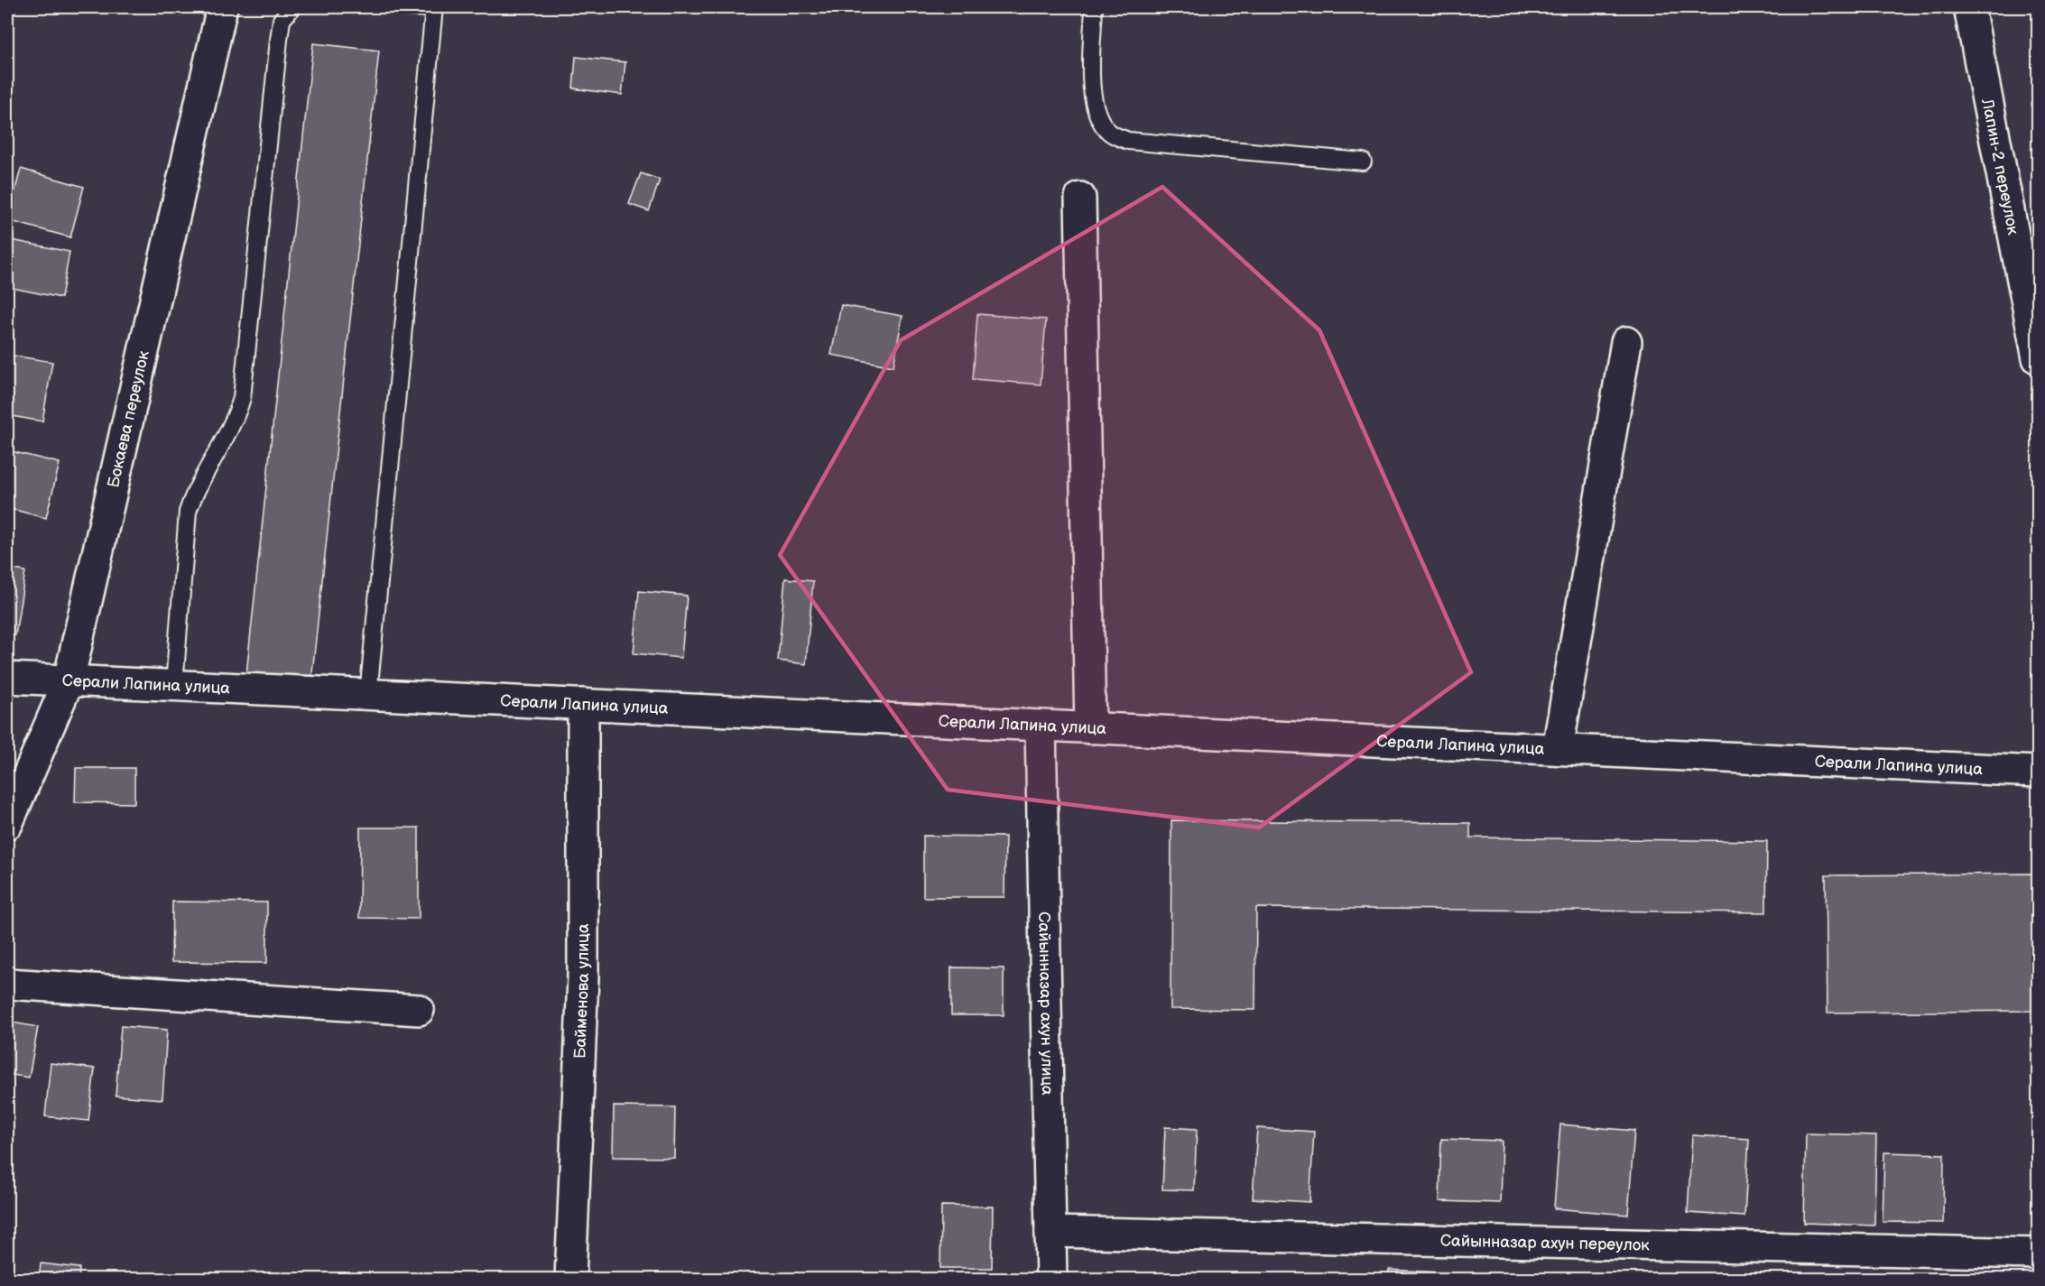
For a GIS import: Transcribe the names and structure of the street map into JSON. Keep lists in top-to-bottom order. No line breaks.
{"streets":{"street":["Лапин-2 переулок","Бокаева переулок","Серали Лапина улица","Байменова улица","Сайынназар ахун улица","Сайынназар ахун переулок"]},"crossings":[["Бокаева переулок","Серали Лапина улица"],["Серали Лапина улица","Байменова улица"],["Серали Лапина улица","Сайынназар ахун улица"],["Сайынназар ахун улица","Сайынназар ахун переулок"]]}
